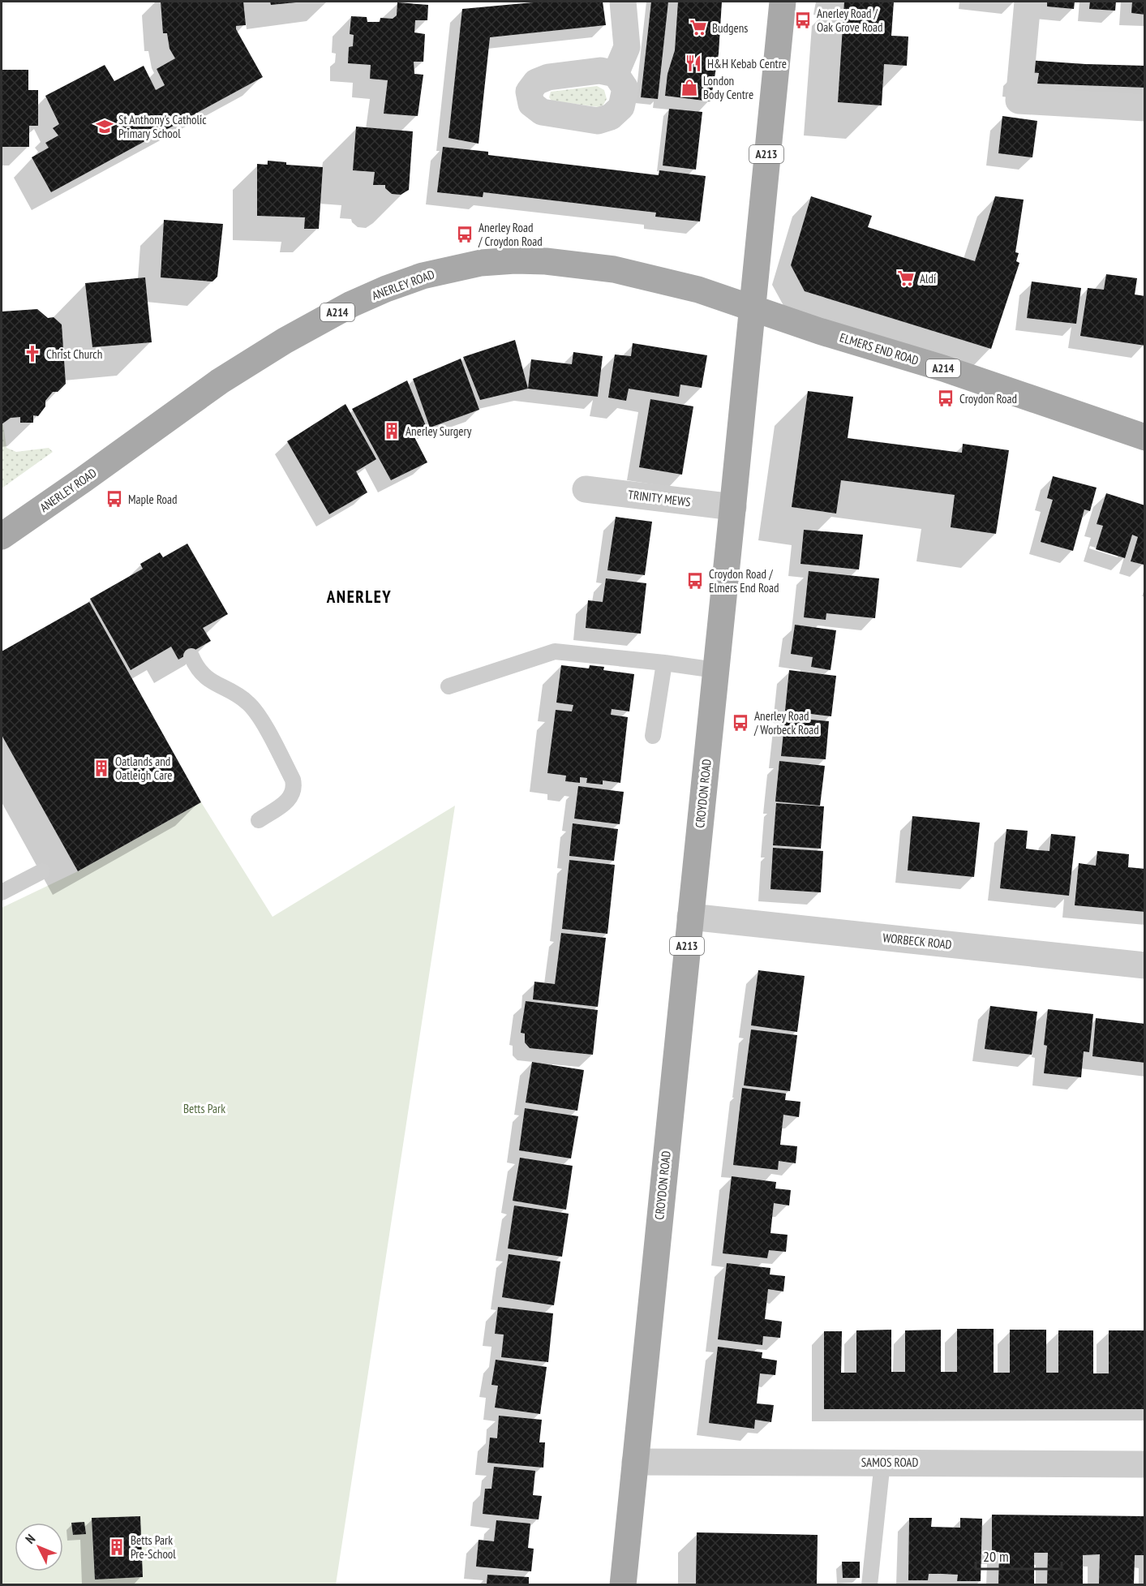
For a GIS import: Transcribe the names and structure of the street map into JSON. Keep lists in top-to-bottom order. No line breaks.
{"streets":{"main road":["A213","ANERLEY ROAD","A214","ELMERS END ROAD","CROYDON ROAD"],"street":["TRINITY MEWS","WORBECK ROAD","SAMOS ROAD"]},"crossings":[["ANERLEY ROAD","ELMERS END ROAD"],["ANERLEY ROAD","CROYDON ROAD"],["ELMERS END ROAD","CROYDON ROAD"],["TRINITY MEWS","CROYDON ROAD"],["CROYDON ROAD","WORBECK ROAD"],["CROYDON ROAD","SAMOS ROAD"]],"districts":["ANERLEY"],"parks":["Betts Park"],"places":{"bus stop":["Anerley Road / Oak Grove Road","Anerley Road / Croydon Road","Croydon Road","Maple Road","Croydon Road / Elmers End Road","Anerley Road / Worbeck Road"],"supermarket":["Budgens","Aldi"],"restaurant":["H&H Kebab Centre"],"shop":["London Body Centre"],"school or university":["St Anthony's Catholic Primary School"],"church":["Christ Church"],"building":["Anerley Surgery","Oatlands and Oatleigh Care","Betts Park Pre-School"]},"scale_bar":"20 m","north":"top left"}
